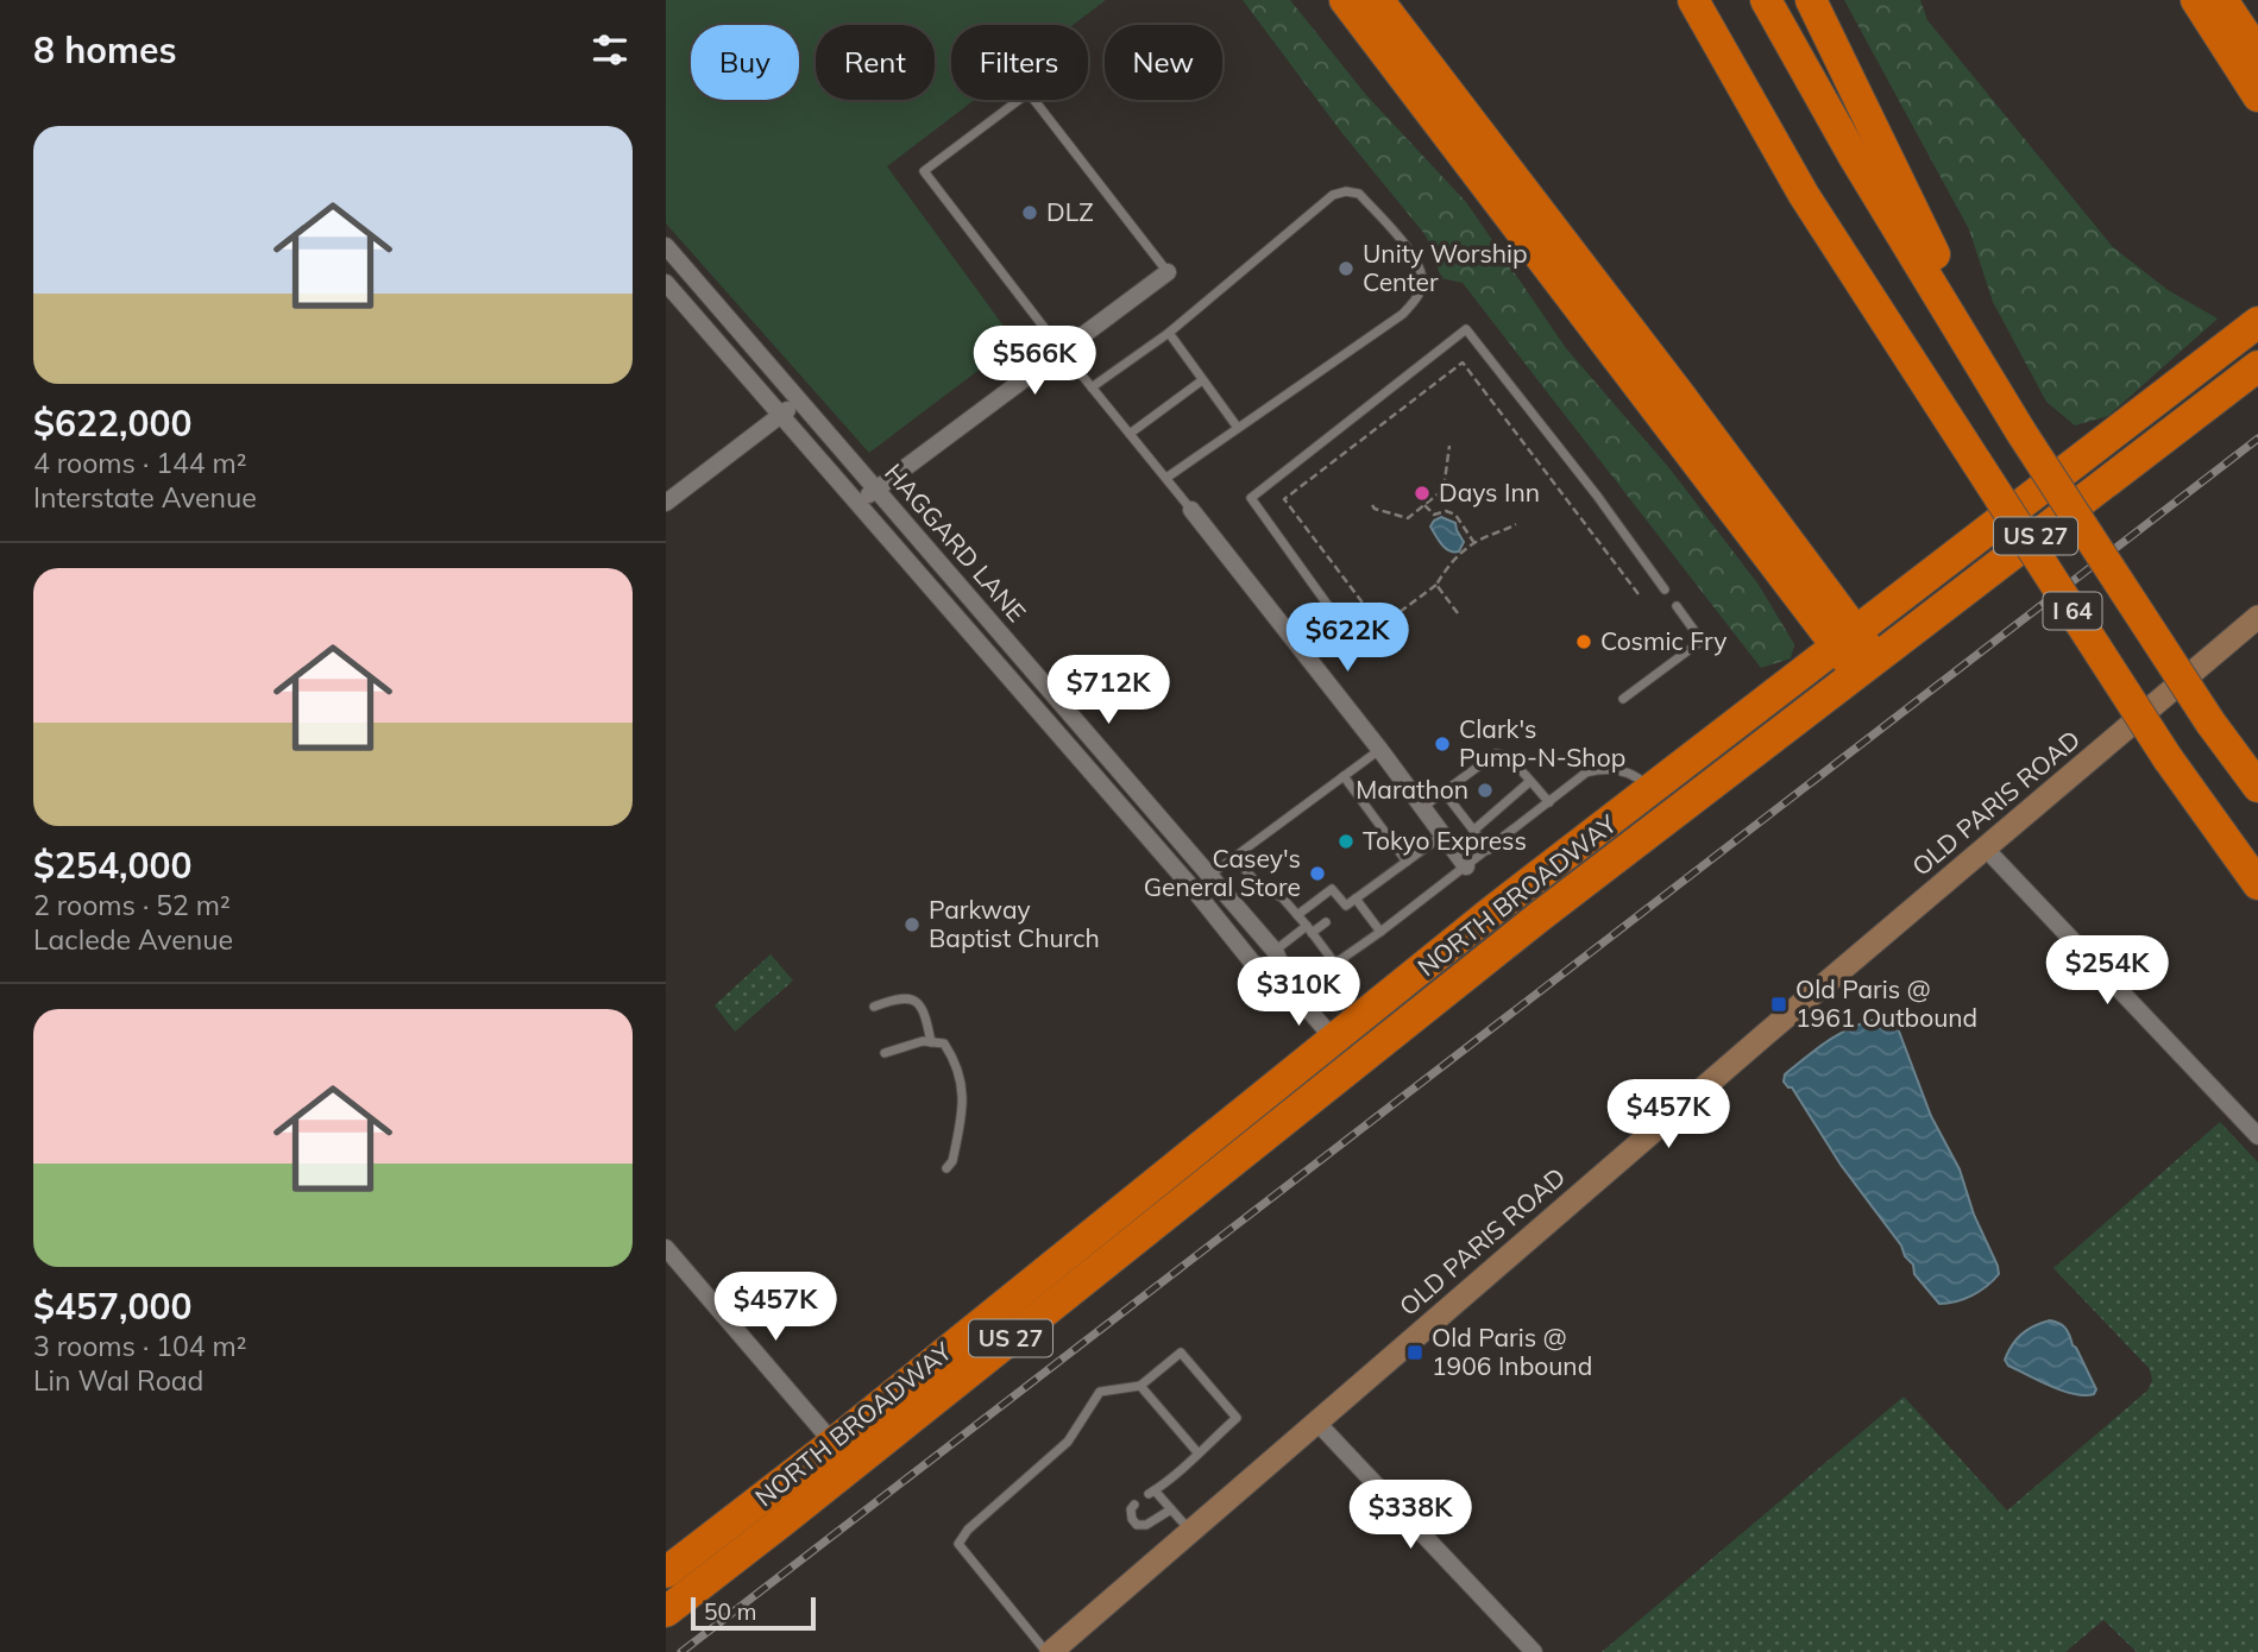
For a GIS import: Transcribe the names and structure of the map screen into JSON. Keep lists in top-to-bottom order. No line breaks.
{"streets":{"highway":["US 27","I 64","NORTH BROADWAY"],"street":["HAGGARD LANE","OLD PARIS ROAD"]},"crossings":[["HAGGARD LANE","NORTH BROADWAY"]],"places":{"other":["DLZ","Unity Worship Center","Days Inn","Cosmic Fry","Clark's Pump-N-Shop","Marathon","Tokyo Express","Casey's General Store","Parkway Baptist Church"],"transit":["Old Paris @ 1961 Outbound","Old Paris @ 1906 Inbound"]},"scale_bar":"50 m","page":{"heading":"8 homes","chip":["Buy","Rent","Filters","New"],"list":[{"name":"$622,000","note":"4 rooms · 144 m² · Interstate Avenue"},{"name":"$254,000","note":"2 rooms · 52 m² · Laclede Avenue"},{"name":"$457,000","note":"3 rooms · 104 m² · Lin Wal Road"}],"price":["$566K","$622K","$712K","$254K","$310K","$457K","$457K","$338K"],"scale":"50 m"}}
